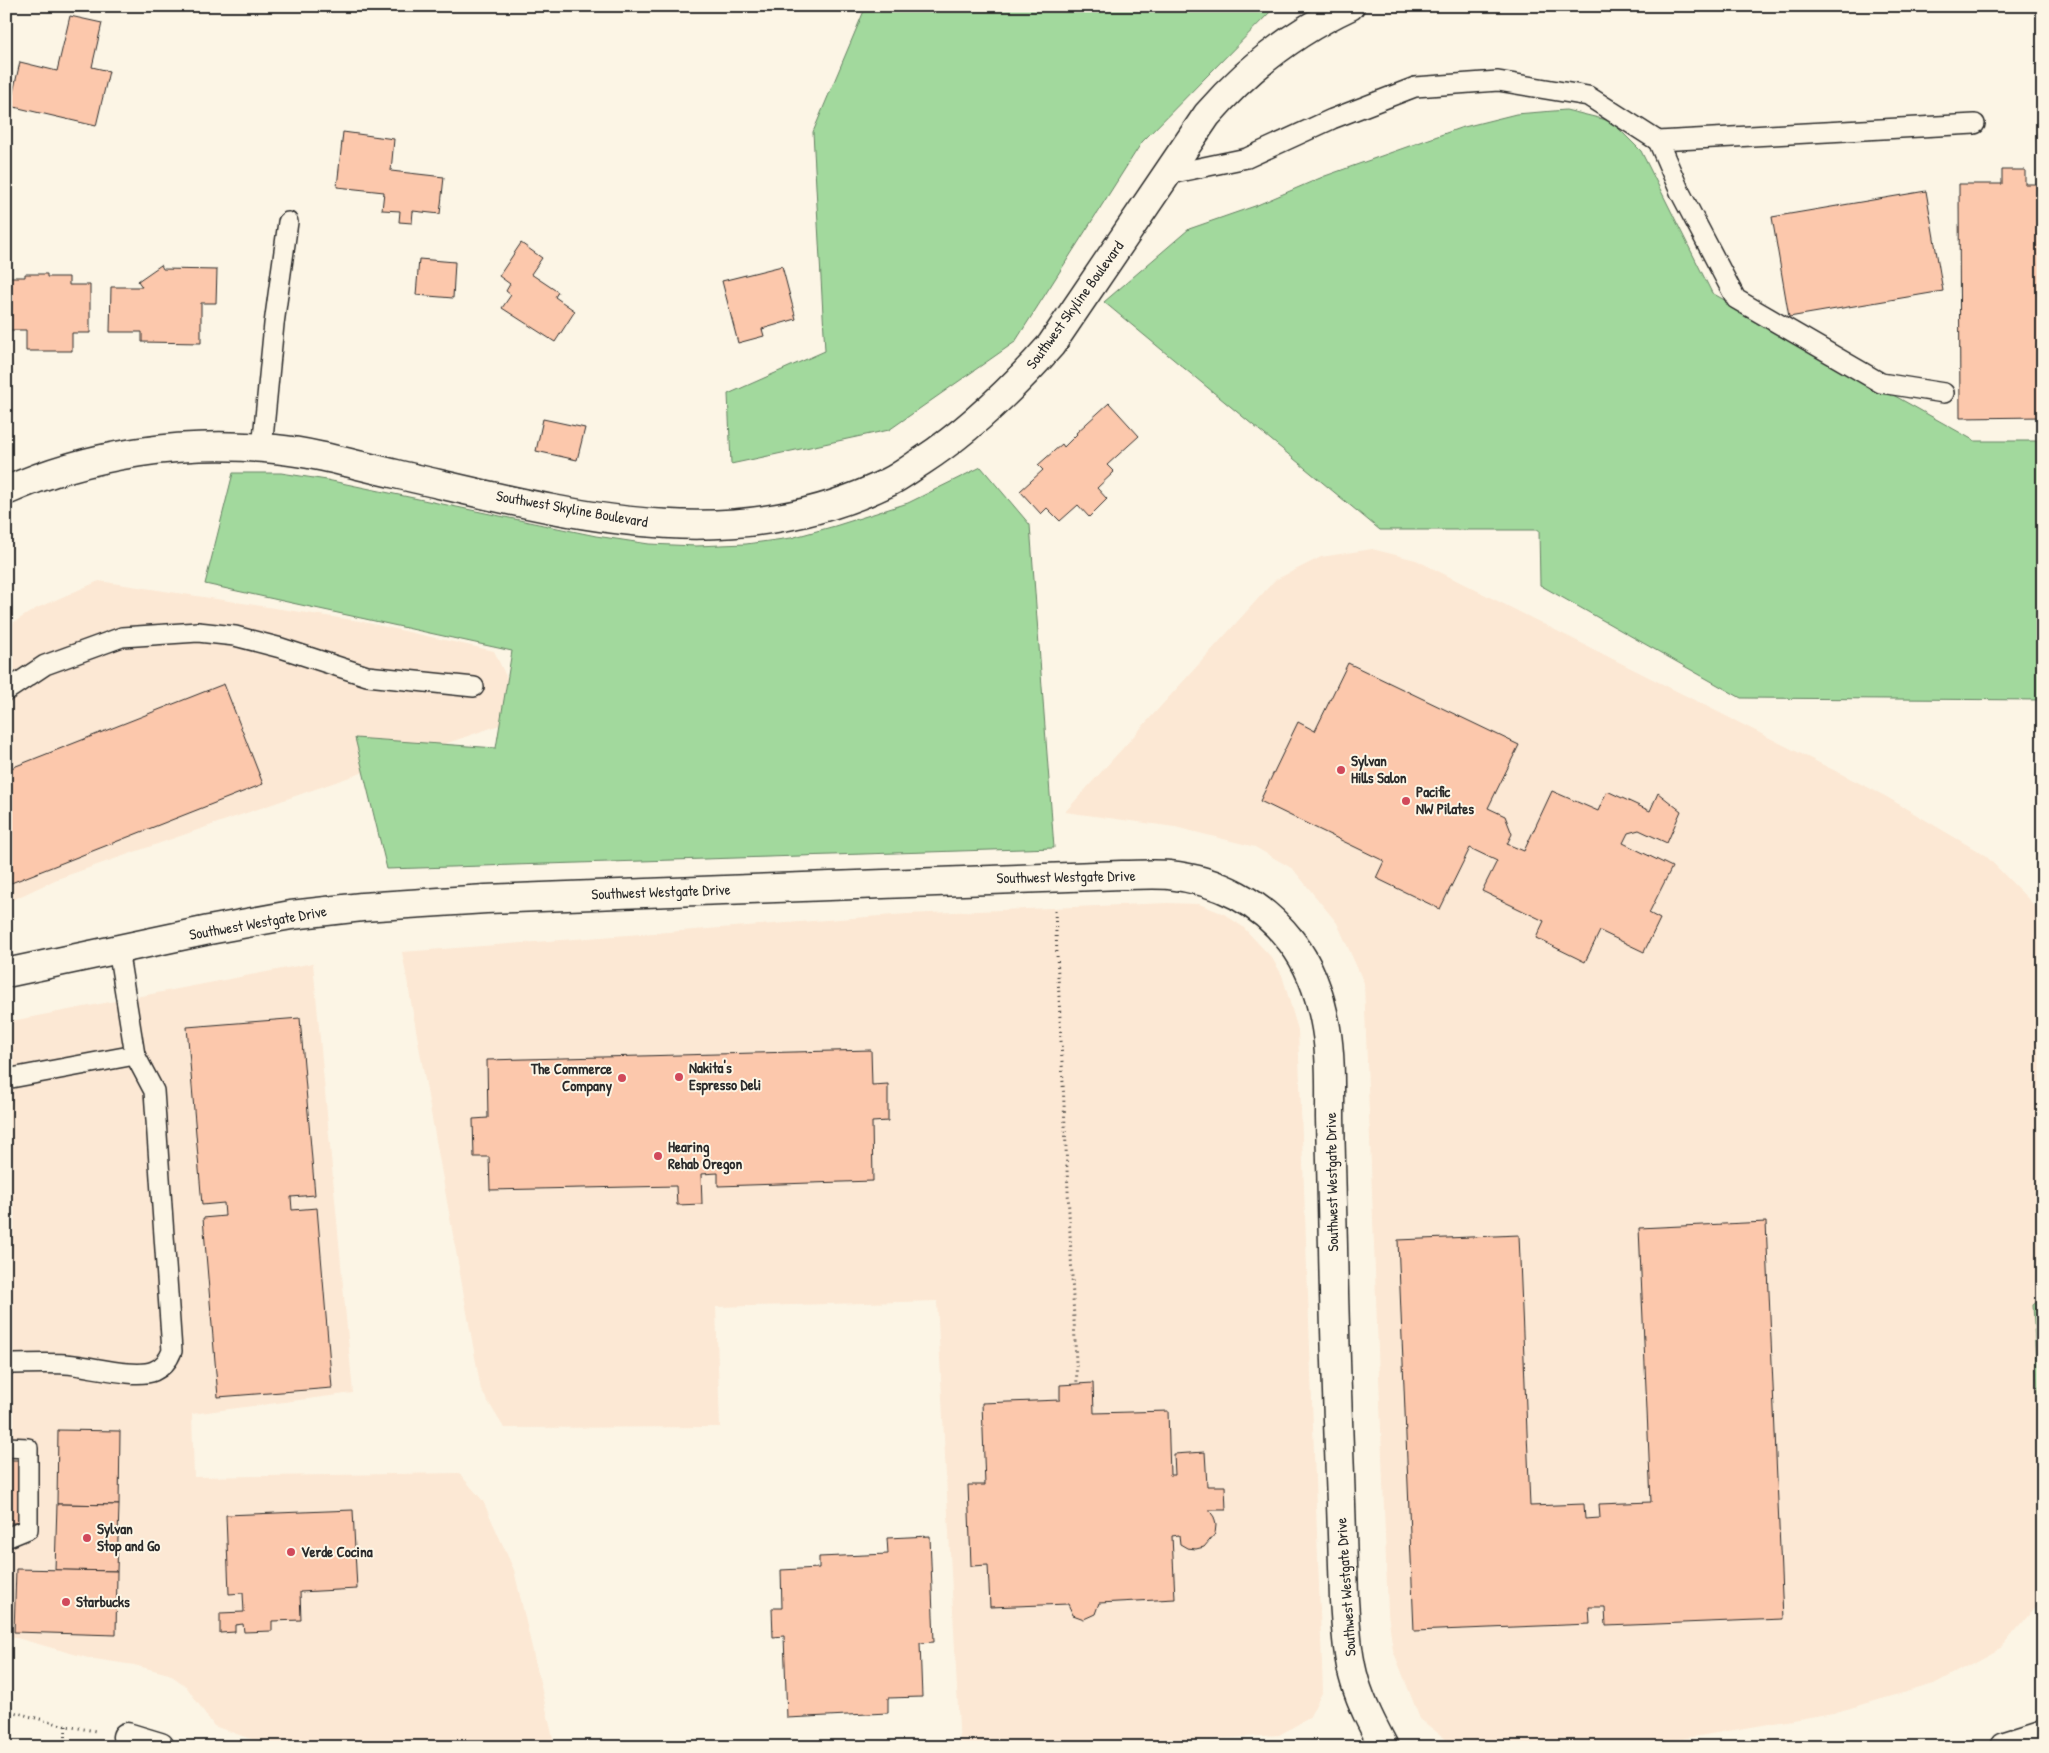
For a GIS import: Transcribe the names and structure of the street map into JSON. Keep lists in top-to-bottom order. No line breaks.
{"streets":{"street":["Southwest Skyline Boulevard","Southwest Westgate Drive"]},"places":["Sylvan Hills Salon","Pacific NW Pilates","Nakita's Espresso Deli","The Commerce Company","Hearing Rehab Oregon","Sylvan Stop and Go","Verde Cocina","Starbucks"]}
